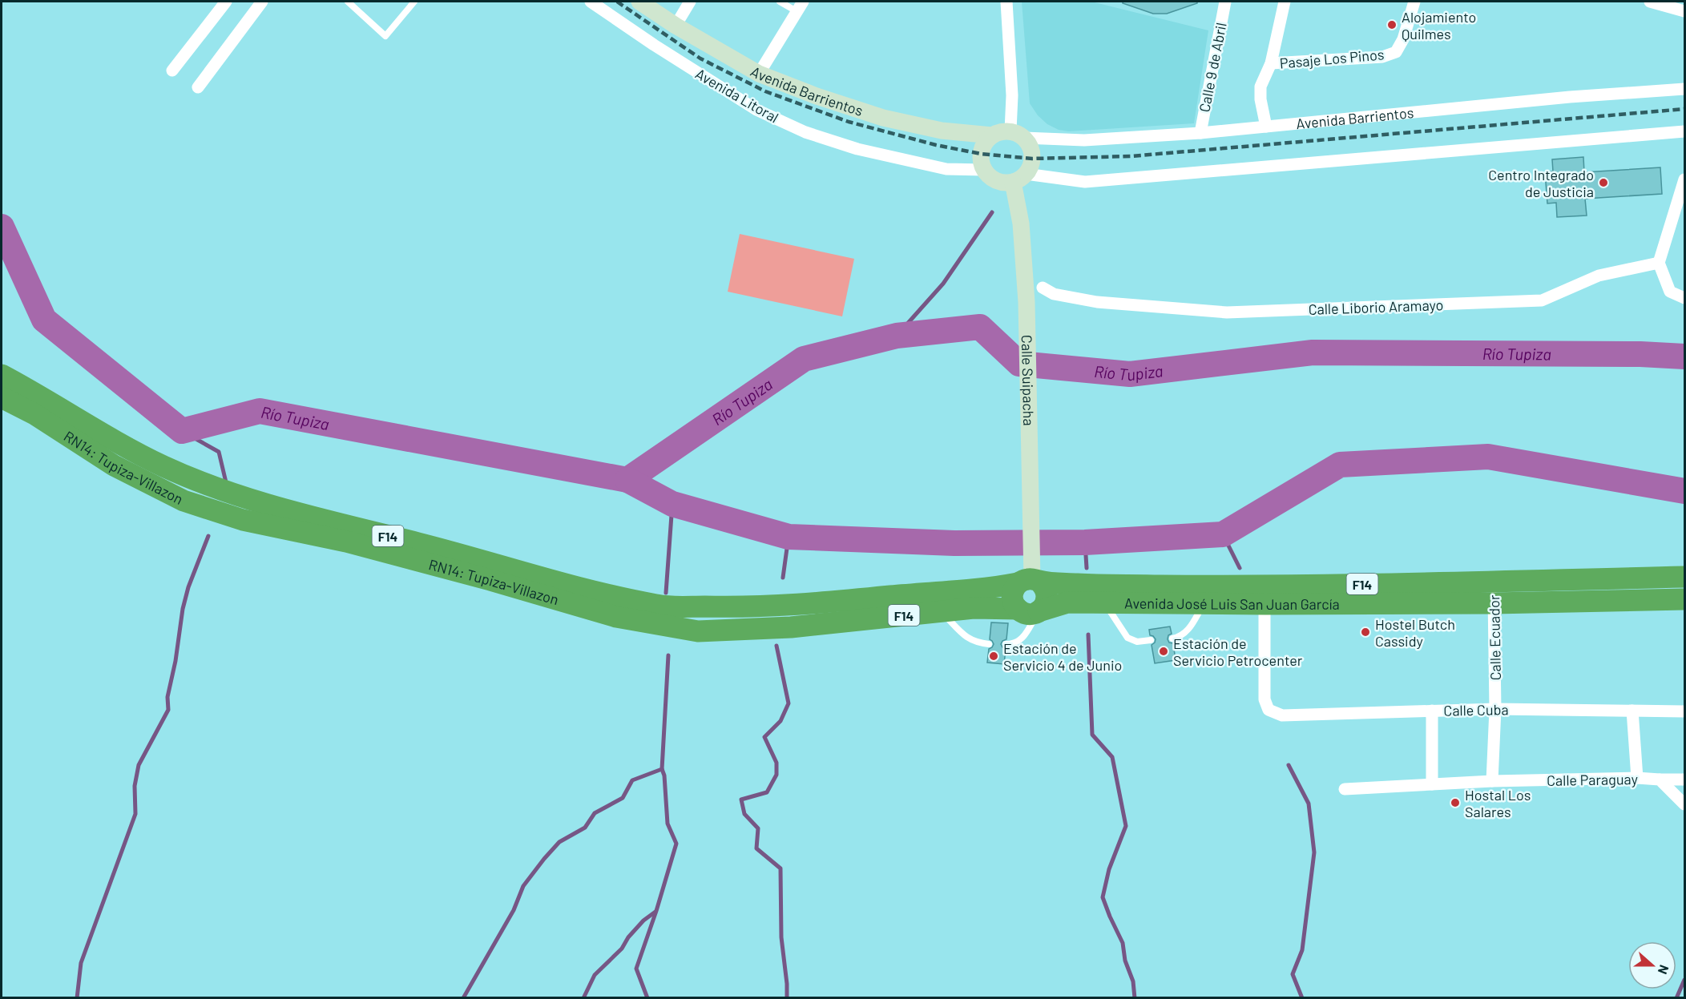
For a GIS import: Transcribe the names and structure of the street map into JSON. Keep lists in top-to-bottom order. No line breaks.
{"streets":{"highway":["RN14: Tupiza-Villazon","F14","Avenida José Luis San Juan García"],"street":["Pasaje Los Pinos","Calle 9 de Abril","Avenida Barrientos","Avenida Litoral","Calle Liborio Aramayo","Calle Suipacha","Calle Ecuador","Calle Cuba","Calle Paraguay"]},"crossings":[["Calle 9 de Abril","Avenida Barrientos"],["Avenida Barrientos","Avenida Litoral"],["Avenida Barrientos","Calle Suipacha"],["Avenida Litoral","Calle Suipacha"],["Calle Suipacha","RN14: Tupiza-Villazon"],["Calle Suipacha","F14"],["Calle Suipacha","Avenida José Luis San Juan García"],["RN14: Tupiza-Villazon","F14"],["RN14: Tupiza-Villazon","Avenida José Luis San Juan García"],["F14","Avenida José Luis San Juan García"],["Avenida José Luis San Juan García","Calle Ecuador"],["Avenida José Luis San Juan García","Calle Cuba"],["Calle Ecuador","Calle Cuba"],["Calle Ecuador","Calle Paraguay"]],"water":["Río Tupiza"],"places":["Alojamiento Quilmes","Centro Integrado de Justicia","Hostel Butch Cassidy","Estación de Servicio Petrocenter","Estación de Servicio 4 de Junio","Hostal Los Salares"],"north":"right"}
